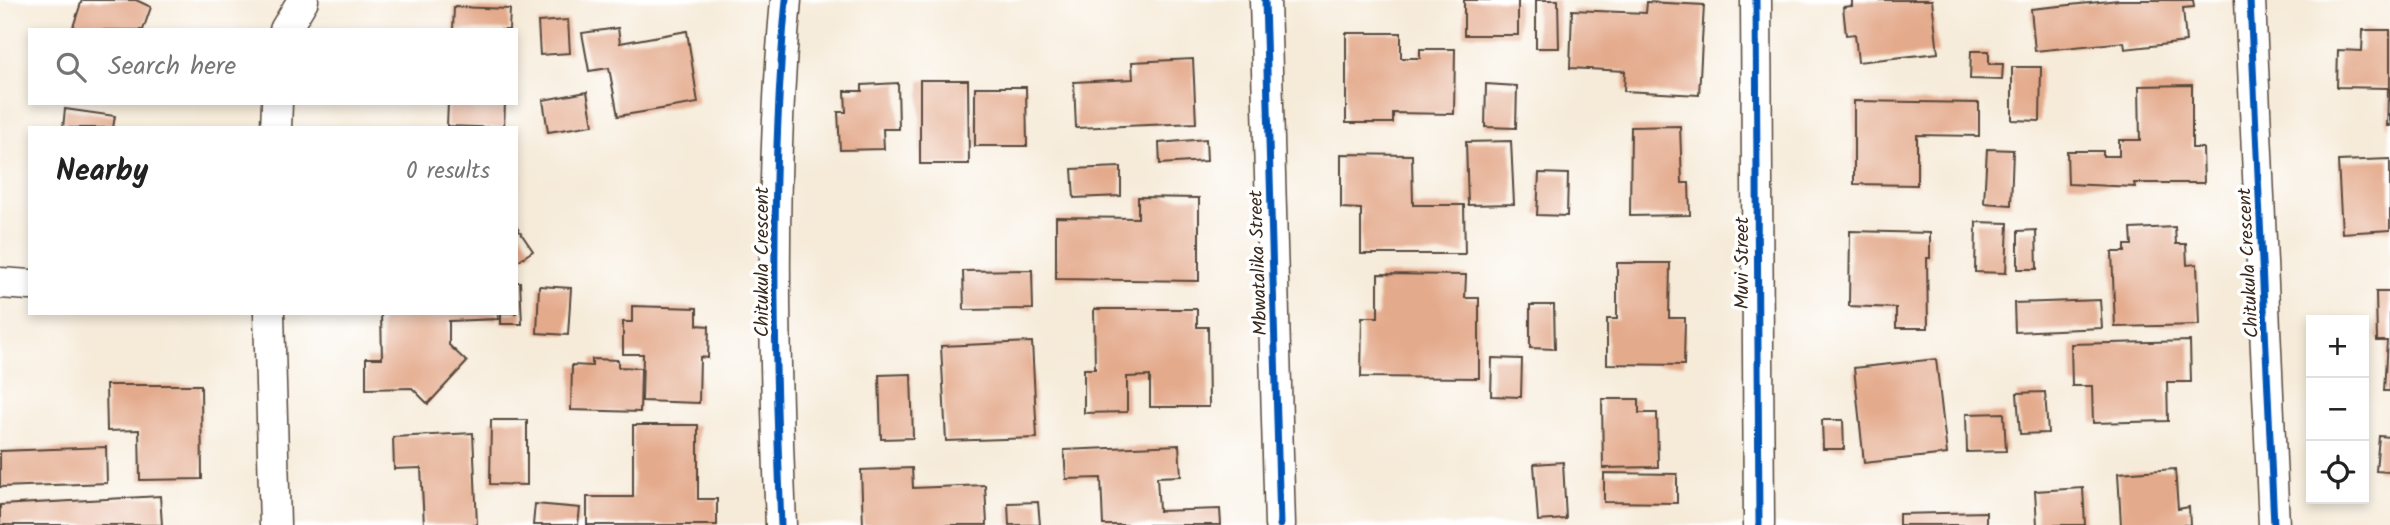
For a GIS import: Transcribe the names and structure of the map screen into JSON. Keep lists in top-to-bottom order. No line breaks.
{"streets":{"street":["Chitukula Crescent","Mbwatalika Street","Muvi Street"]},"page":{"search":"Search here","heading":["Nearby","0 results"],"map_buttons":["+","−"]}}
